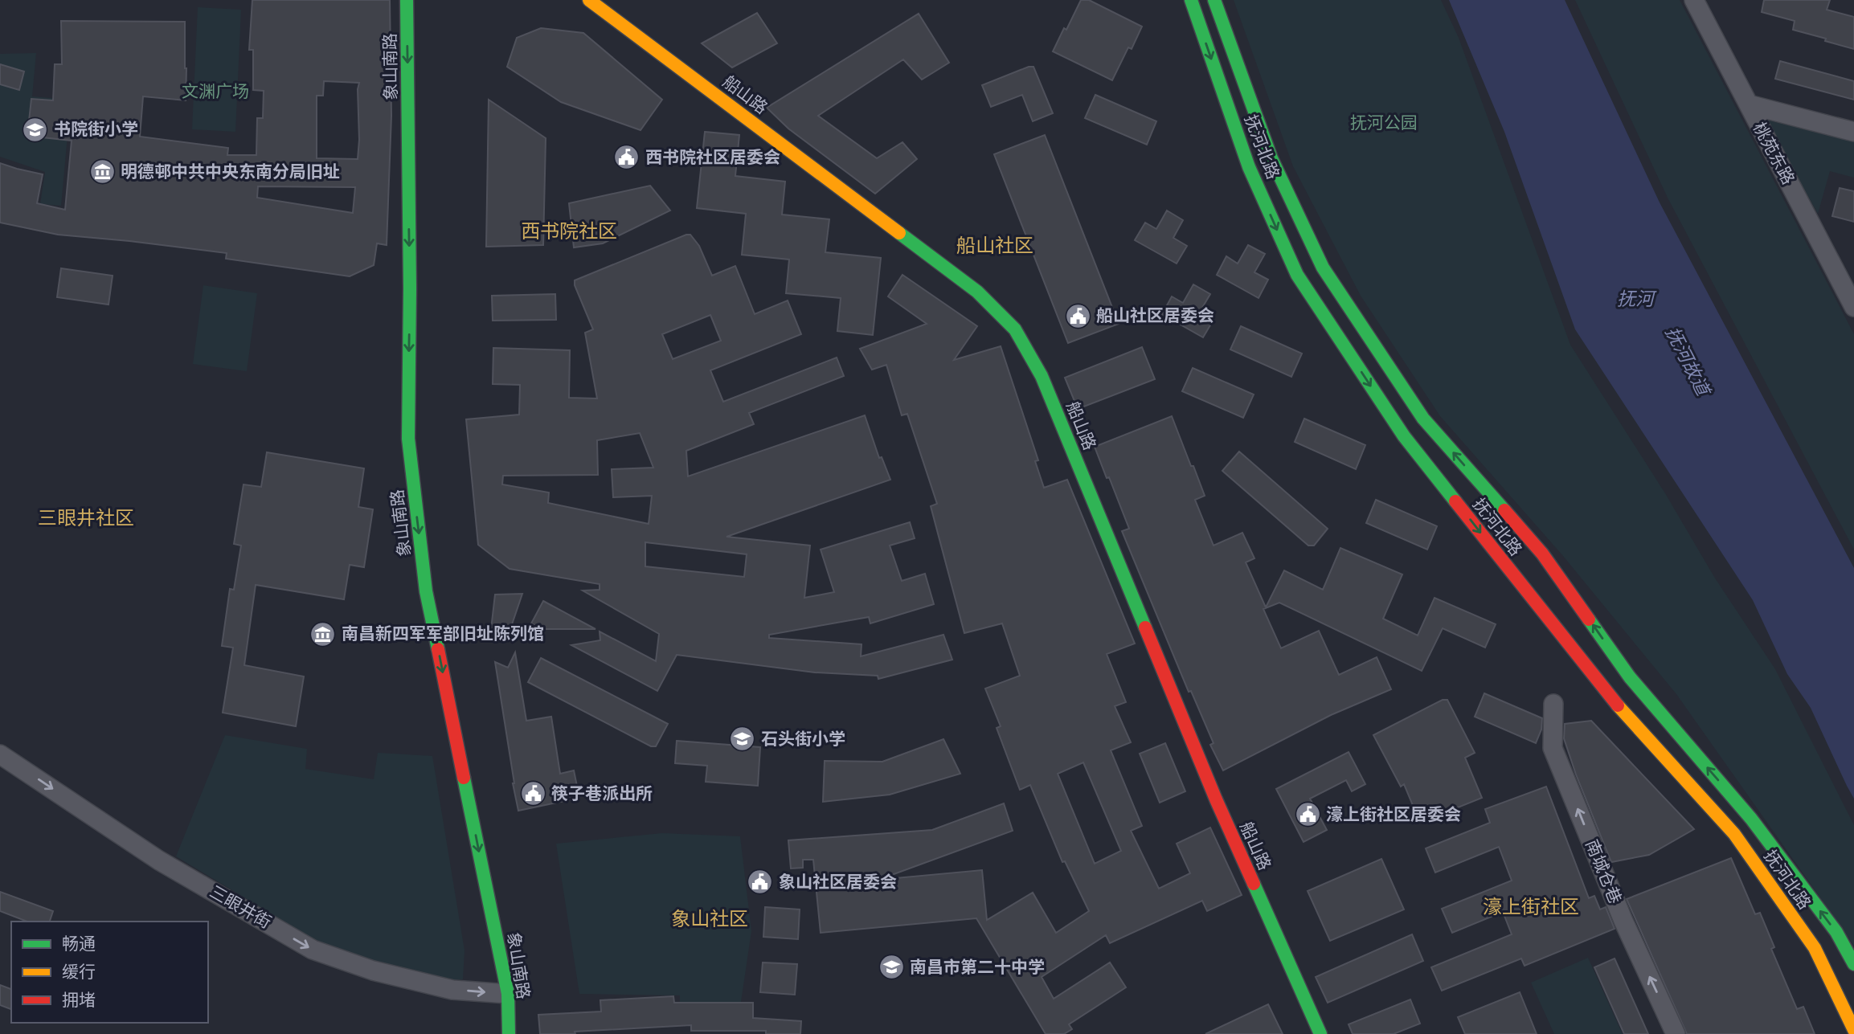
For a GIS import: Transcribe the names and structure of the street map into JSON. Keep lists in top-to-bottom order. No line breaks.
{"streets":{"main road":["象山南路","船山路","抚河北路"],"street":["桃苑东路","南城仓巷","三眼井街"]},"crossings":[["象山南路","三眼井街"]],"one_way":["象山南路","南城仓巷","三眼井街"],"districts":["西书院社区","船山社区","三眼井社区","濠上街社区","象山社区"],"water":["抚河","抚河故道"],"parks":["文渊广场","抚河公园"],"places":{"school or university":["书院街小学","石头街小学","南昌市第二十中学"],"public building":["西书院社区居委会","船山社区居委会","筷子巷派出所","濠上街社区居委会","象山社区居委会"],"museum":["明德邨中共中央东南分局旧址","南昌新四军军部旧址陈列馆"]},"legend":["畅通","缓行","拥堵"]}
